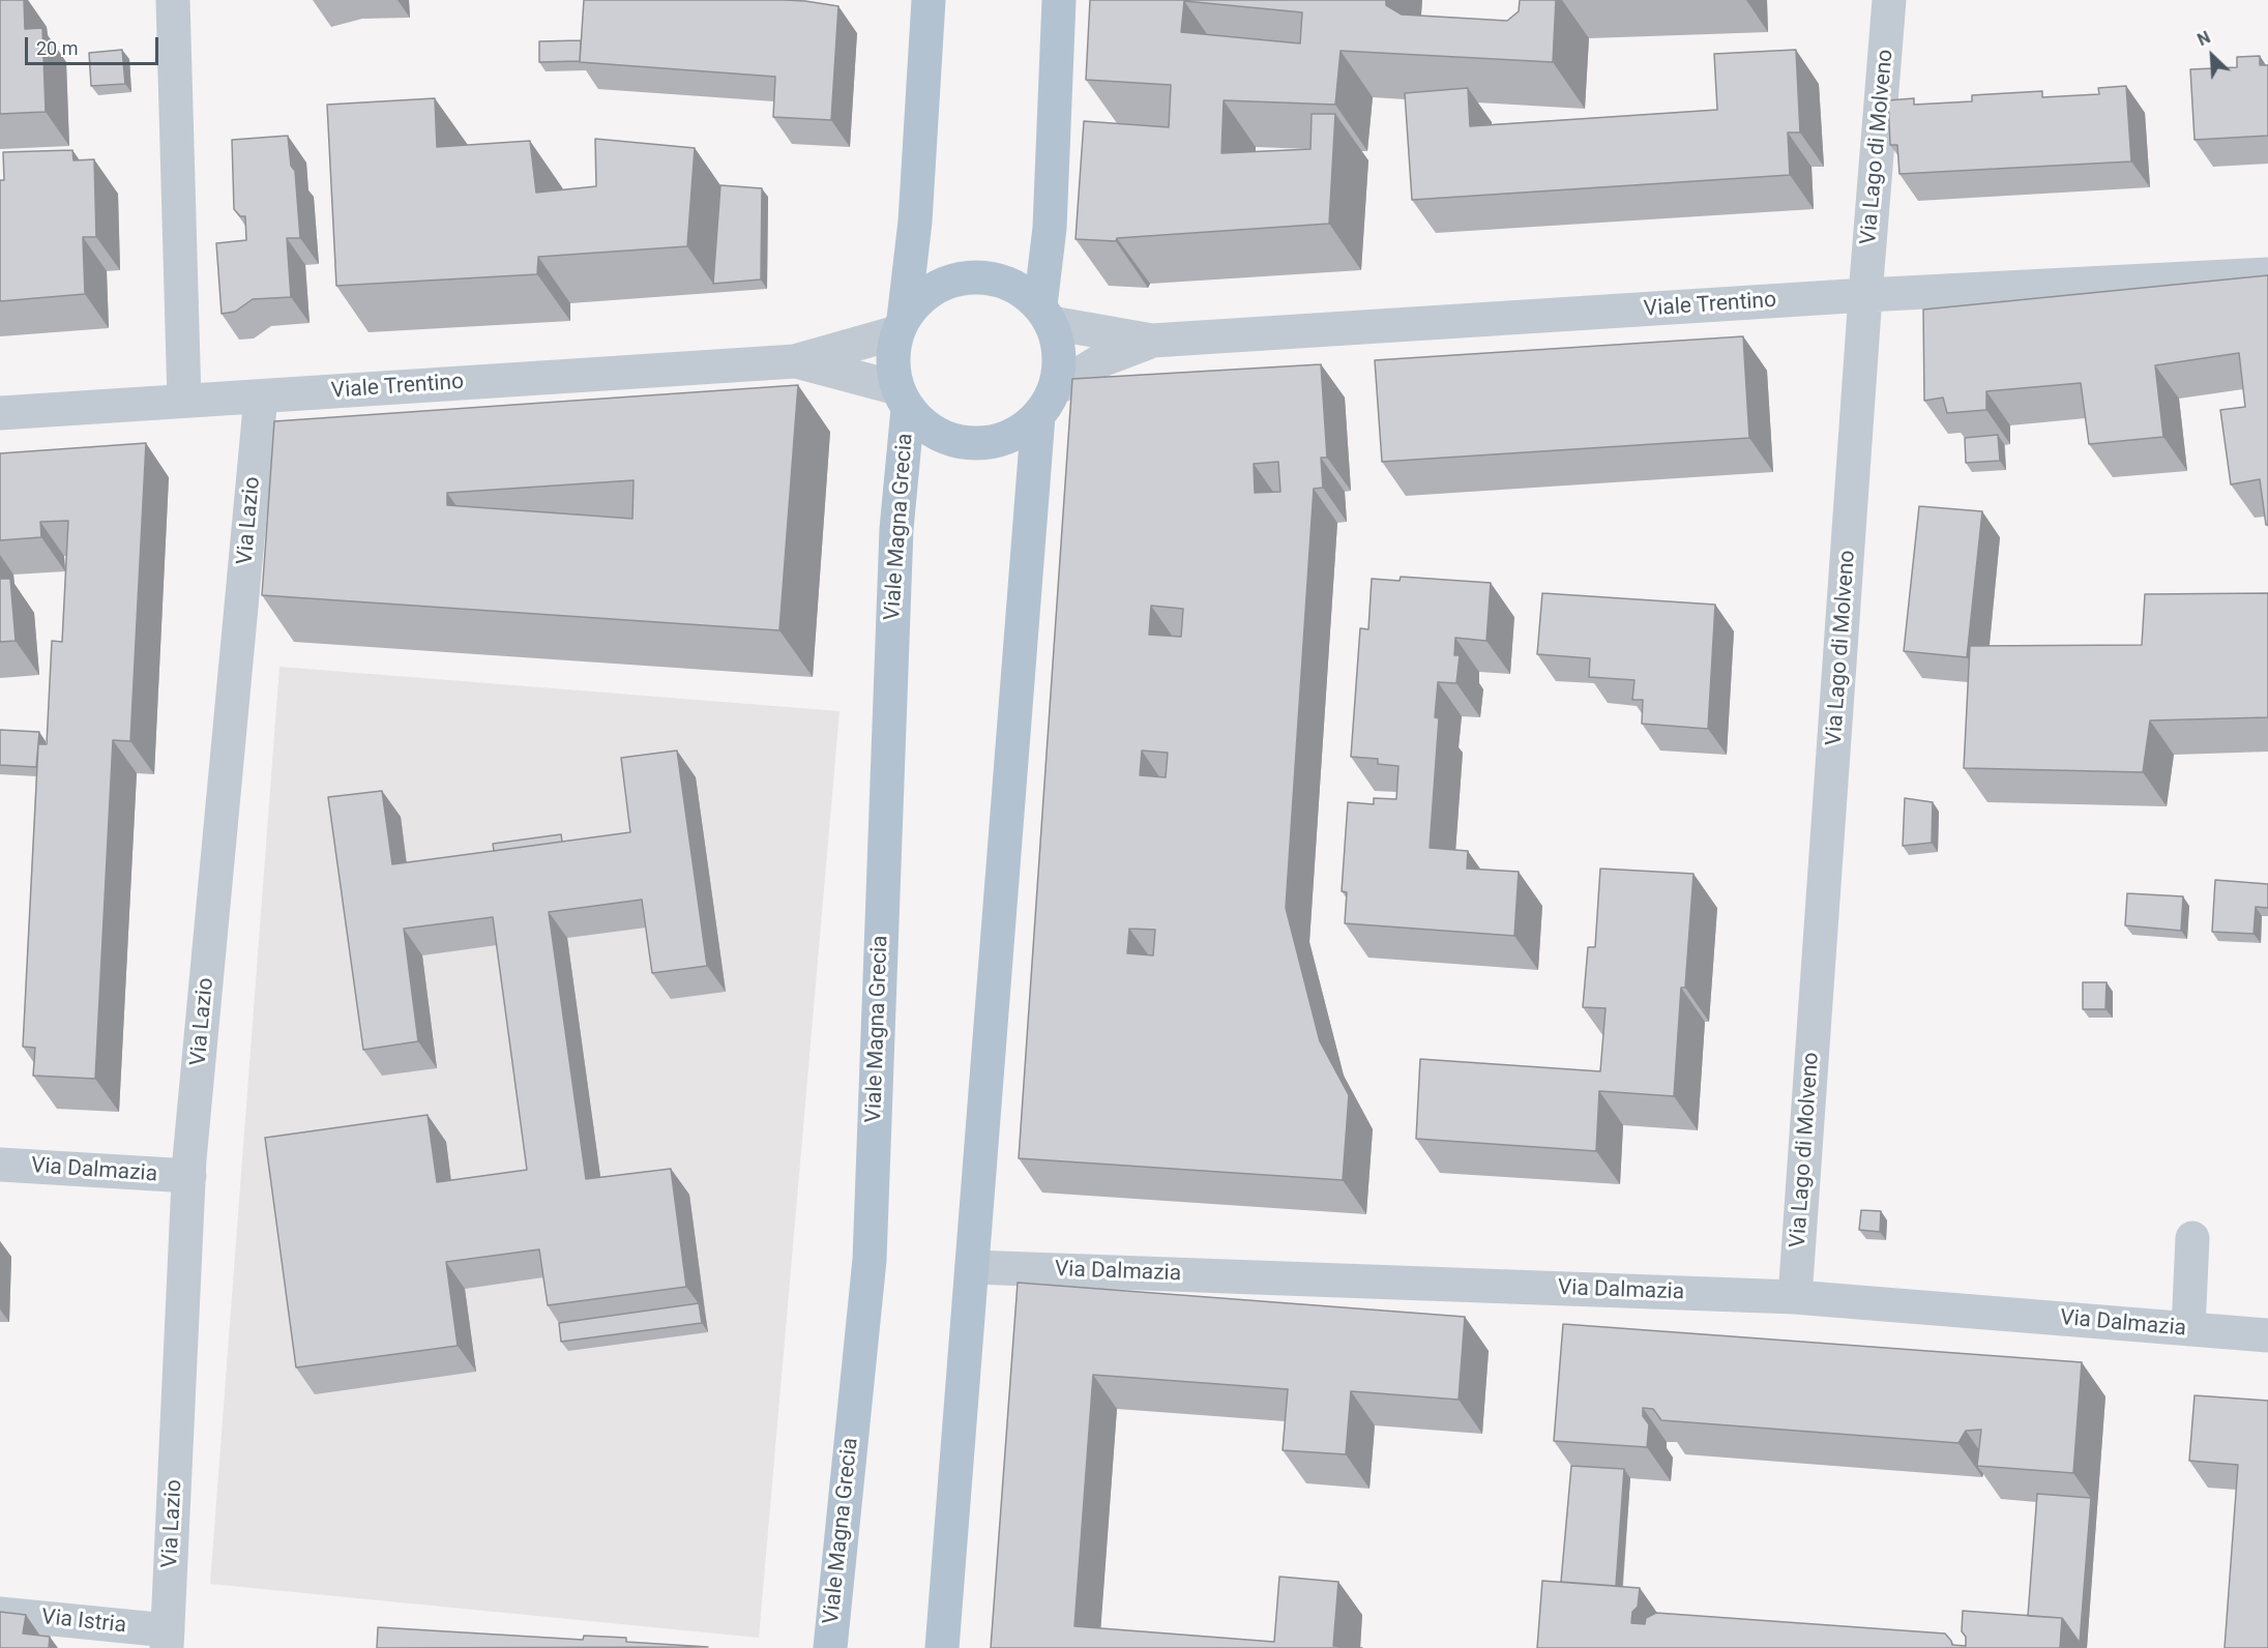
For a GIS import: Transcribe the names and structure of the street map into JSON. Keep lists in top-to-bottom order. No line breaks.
{"streets":{"main road":["Viale Magna Grecia"],"street":["Via Lago di Molveno","Viale Trentino","Via Lazio","Via Dalmazia","Via Istria"]},"crossings":[["Via Lago di Molveno","Viale Trentino"],["Via Lago di Molveno","Via Dalmazia"],["Viale Trentino","Via Lazio"],["Viale Trentino","Viale Magna Grecia"],["Via Lazio","Via Dalmazia"],["Via Lazio","Via Istria"]],"scale_bar":"20 m","north":"top left"}
